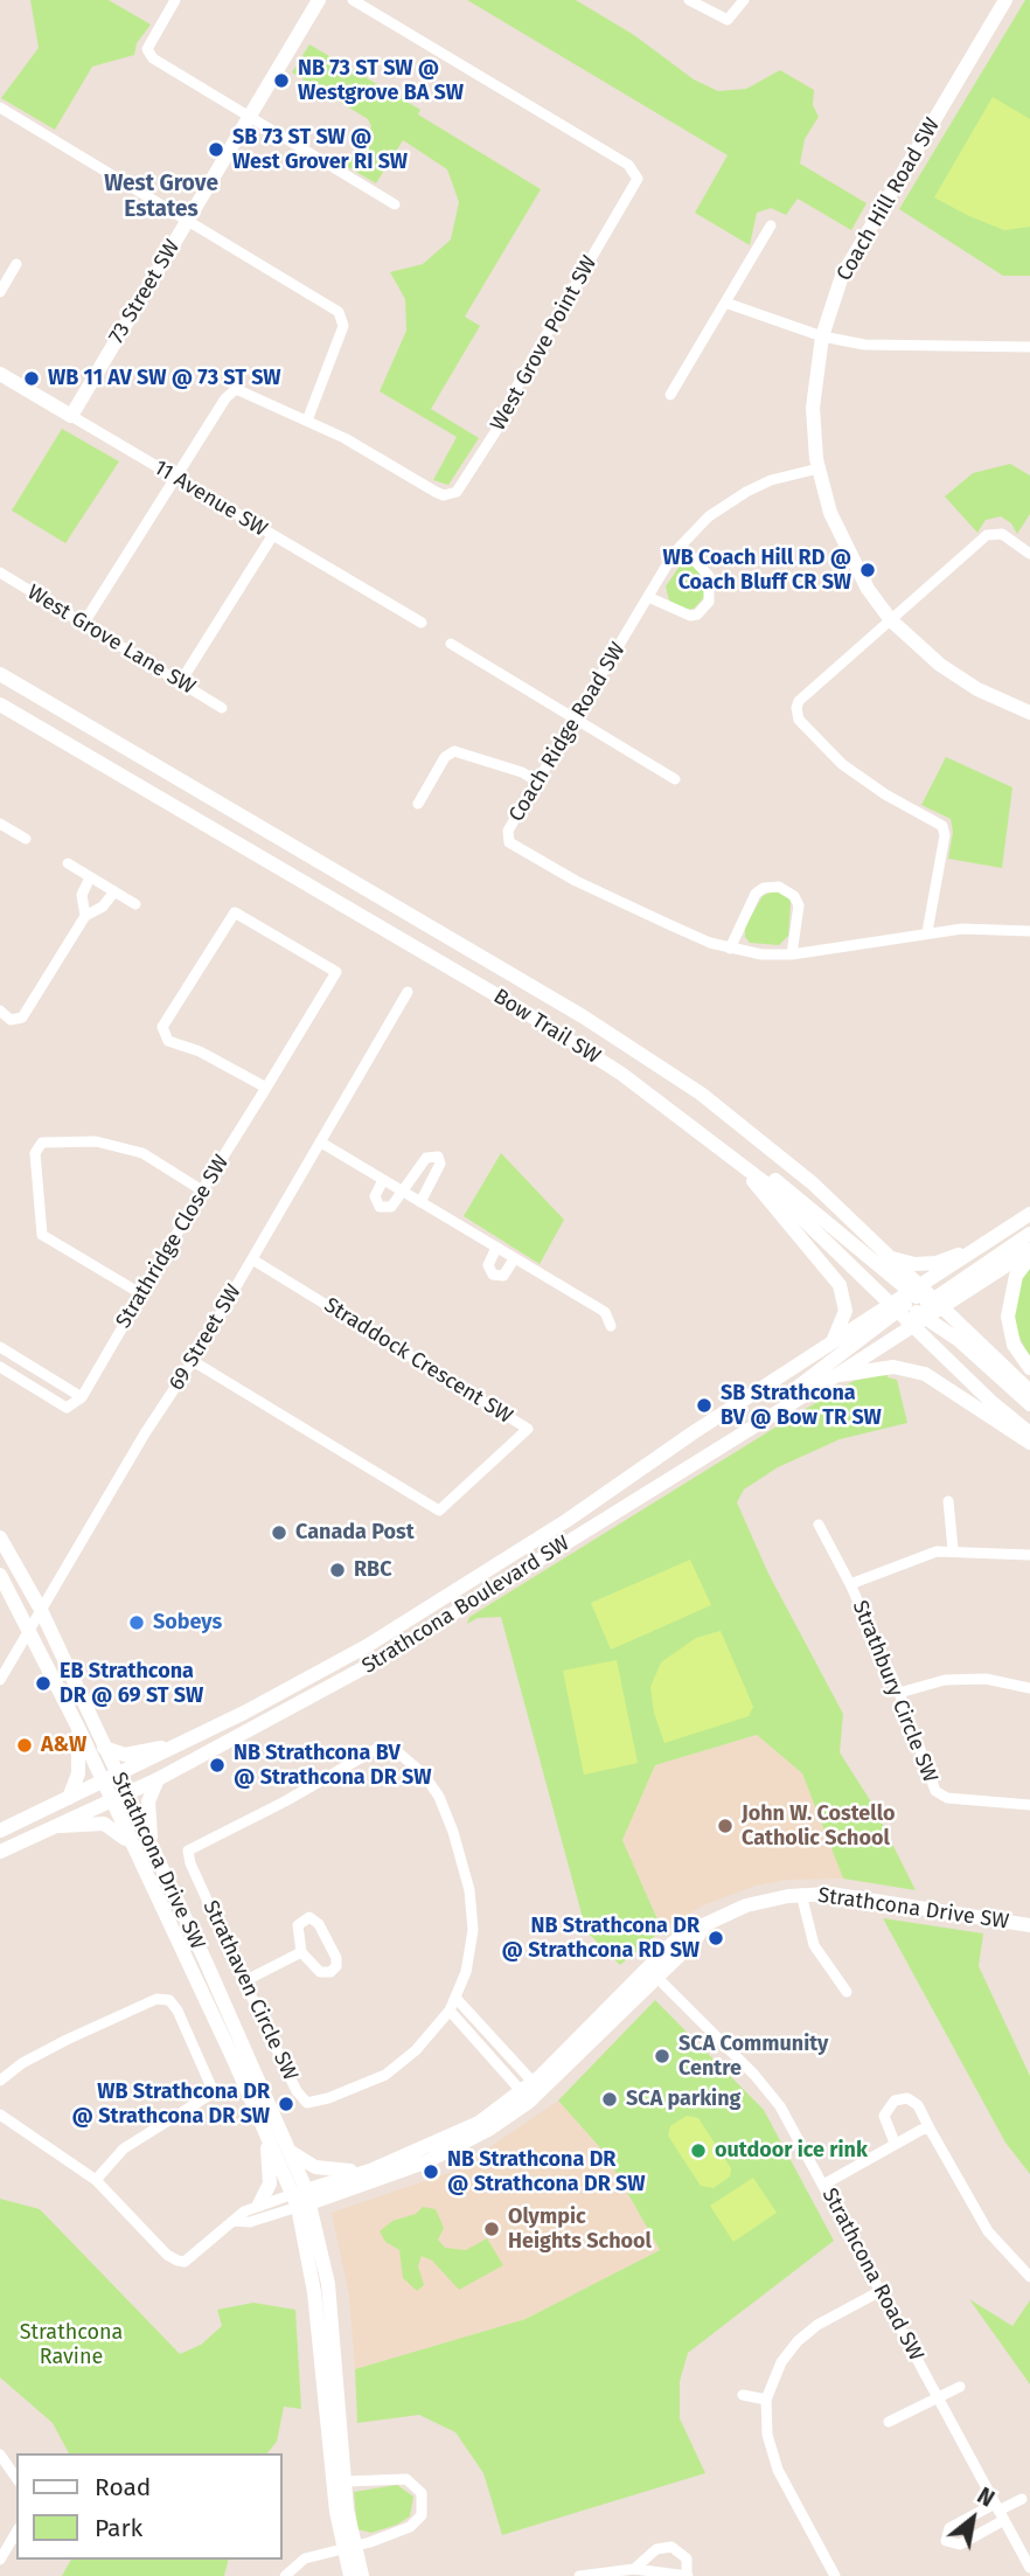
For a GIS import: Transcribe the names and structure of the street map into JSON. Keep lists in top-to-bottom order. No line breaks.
{"streets":{"main road":["Coach Hill Road SW","73 Street SW","11 Avenue SW","Bow Trail SW","Strathcona Boulevard SW","Strathcona Drive SW"],"street":["West Grove Point SW","West Grove Lane SW","Coach Ridge Road SW","Strathridge Close SW","69 Street SW","Straddock Crescent SW","Strathbury Circle SW","Strathaven Circle SW","Strathcona Road SW"]},"crossings":[["Coach Hill Road SW","Coach Ridge Road SW"],["73 Street SW","11 Avenue SW"],["West Grove Point SW","11 Avenue SW"],["Bow Trail SW","Strathcona Boulevard SW"],["69 Street SW","Straddock Crescent SW"],["69 Street SW","Strathcona Drive SW"],["Strathcona Boulevard SW","Strathcona Drive SW"],["Strathcona Drive SW","Strathcona Road SW"]],"districts":["West Grove Estates"],"parks":["Strathcona Ravine"],"places":["NB 73 ST SW @ Westgrove BA SW","SB 73 ST SW @ West Grover RI SW","WB 11 AV SW @ 73 ST SW","WB Coach Hill RD @ Coach Bluff CR SW","SB Strathcona BV @ Bow TR SW","Canada Post","RBC","Sobeys","EB Strathcona DR @ 69 ST SW","A&W","NB Strathcona BV @ Strathcona DR SW","John W. Costello Catholic School","NB Strathcona DR @ Strathcona RD SW","SCA Community Centre","SCA parking","WB Strathcona DR @ Strathcona DR SW","outdoor ice rink","NB Strathcona DR @ Strathcona DR SW","Olympic Heights School"],"legend":["Road","Park"],"north":"top right"}
